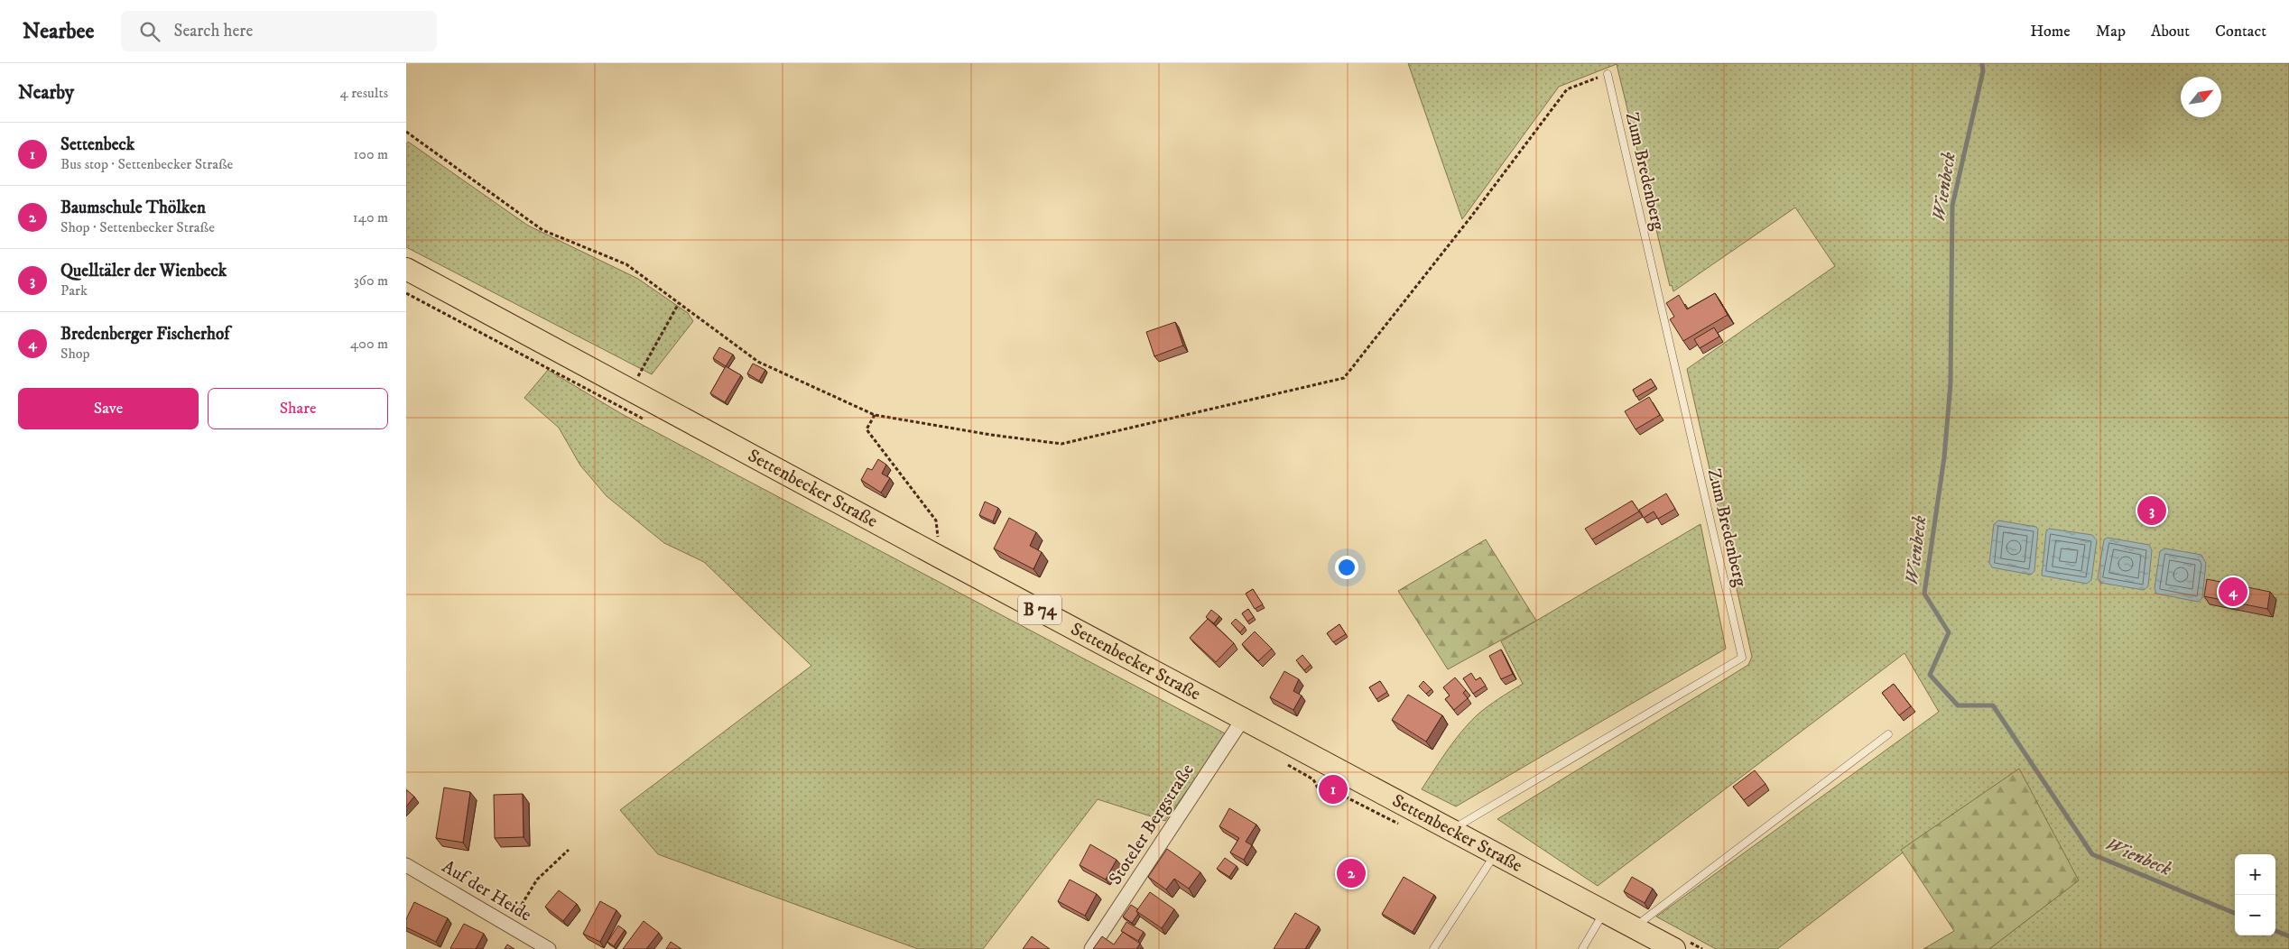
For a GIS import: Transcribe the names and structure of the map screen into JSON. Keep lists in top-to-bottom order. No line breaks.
{"streets":{"main road":["Settenbecker Straße","B 74"],"street":["Stoteler Bergstraße","Auf der Heide"],"lane":["Zum Bredenberg"]},"crossings":[["Zum Bredenberg","Settenbecker Straße"],["Settenbecker Straße","Stoteler Bergstraße"]],"water":["Wienbeck"],"north":"top right","page":{"header":"Nearbee","search":"Search here","nav":["Home","Map","About","Contact"],"heading":["Nearby","4 results"],"list":[{"mark":"1","name":"Settenbeck","note":"Bus stop · Settenbecker Straße","value":"100 m"},{"mark":"2","name":"Baumschule Thölken","note":"Shop · Settenbecker Straße","value":"140 m"},{"mark":"3","name":"Quelltäler der Wienbeck","note":"Park","value":"360 m"},{"mark":"4","name":"Bredenberger Fischerhof","note":"Shop","value":"400 m"}],"buttons":["Save","Share"],"pins":["3","4","1","2"],"map_buttons":["+","−"]}}
